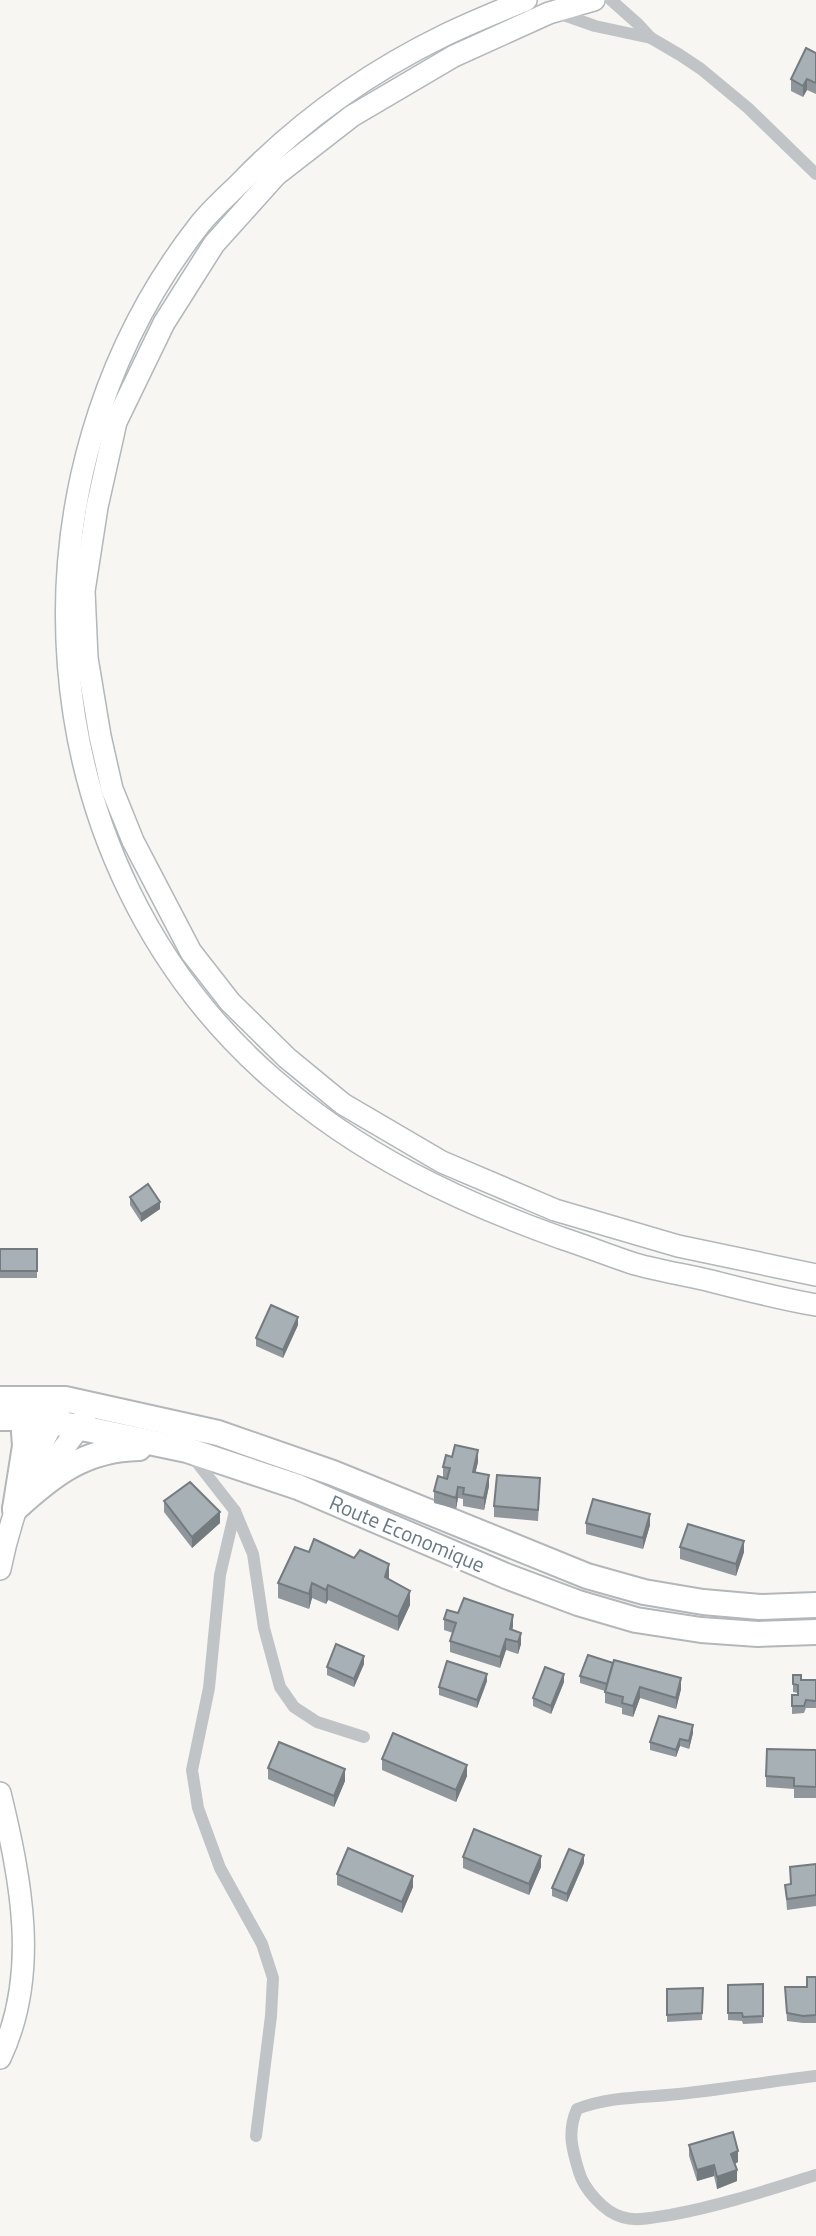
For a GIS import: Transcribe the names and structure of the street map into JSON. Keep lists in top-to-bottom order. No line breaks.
{"streets":{"highway":["Route Economique"]}}
